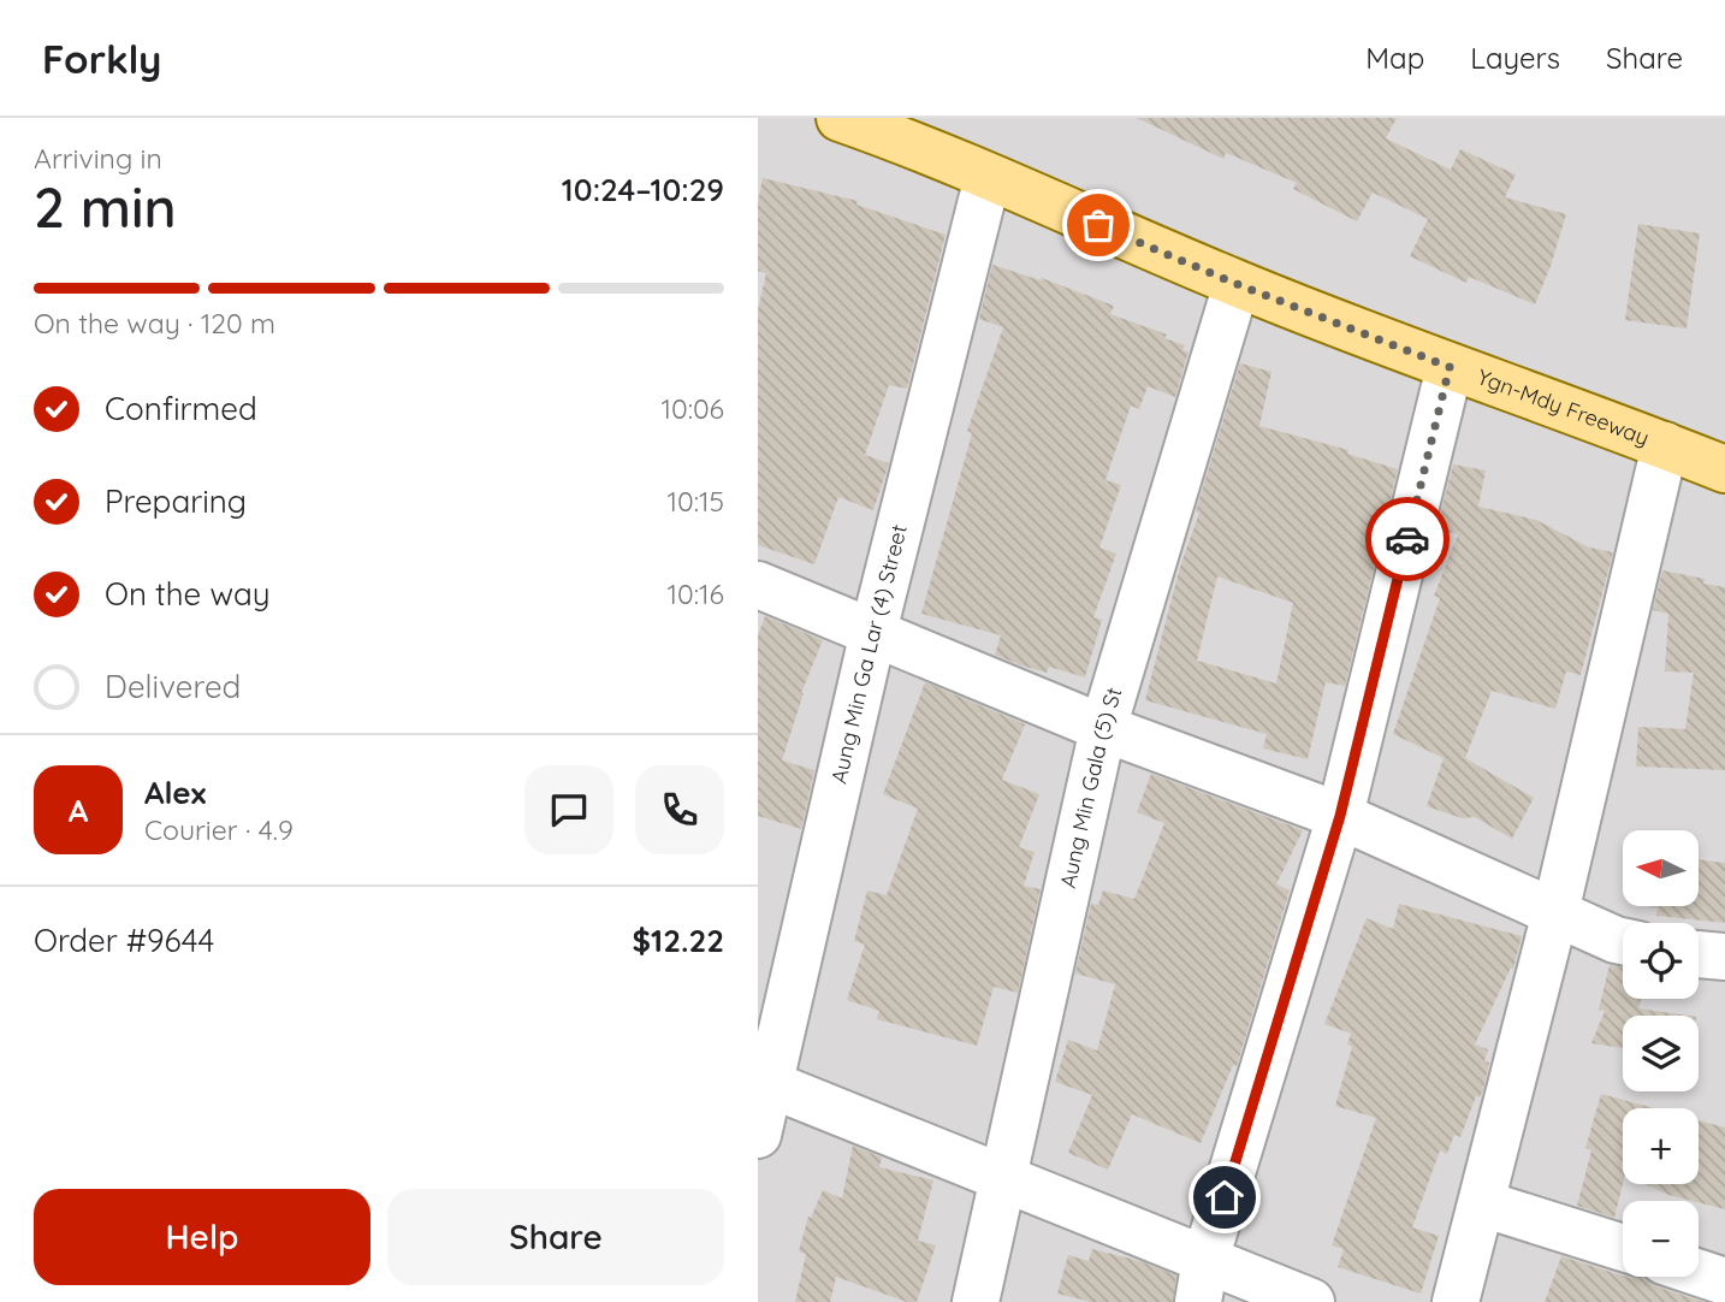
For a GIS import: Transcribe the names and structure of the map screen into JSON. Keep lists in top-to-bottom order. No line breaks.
{"streets":{"main road":["Ygn-Mdy Freeway"],"street":["Aung Min Ga Lar (4) Street","Aung Min Gala (5) St"]},"crossings":[["Ygn-Mdy Freeway","Aung Min Ga Lar (4) Street"],["Ygn-Mdy Freeway","Aung Min Gala (5) St"]],"north":"left","page":{"header":"Forkly","nav":["Map","Layers","Share"],"heading":["2 min","Arriving in","10:24–10:29"],"panel":["Alex","Courier · 4.9","Order #9644","$12.22"],"bar":"On the way · 120 m","list":[["Confirmed","10:06"],["Preparing","10:15"],["On the way","10:16"],"Delivered"],"round":"A","map_buttons":["+","−"],"buttons":["Help","Share"]}}
